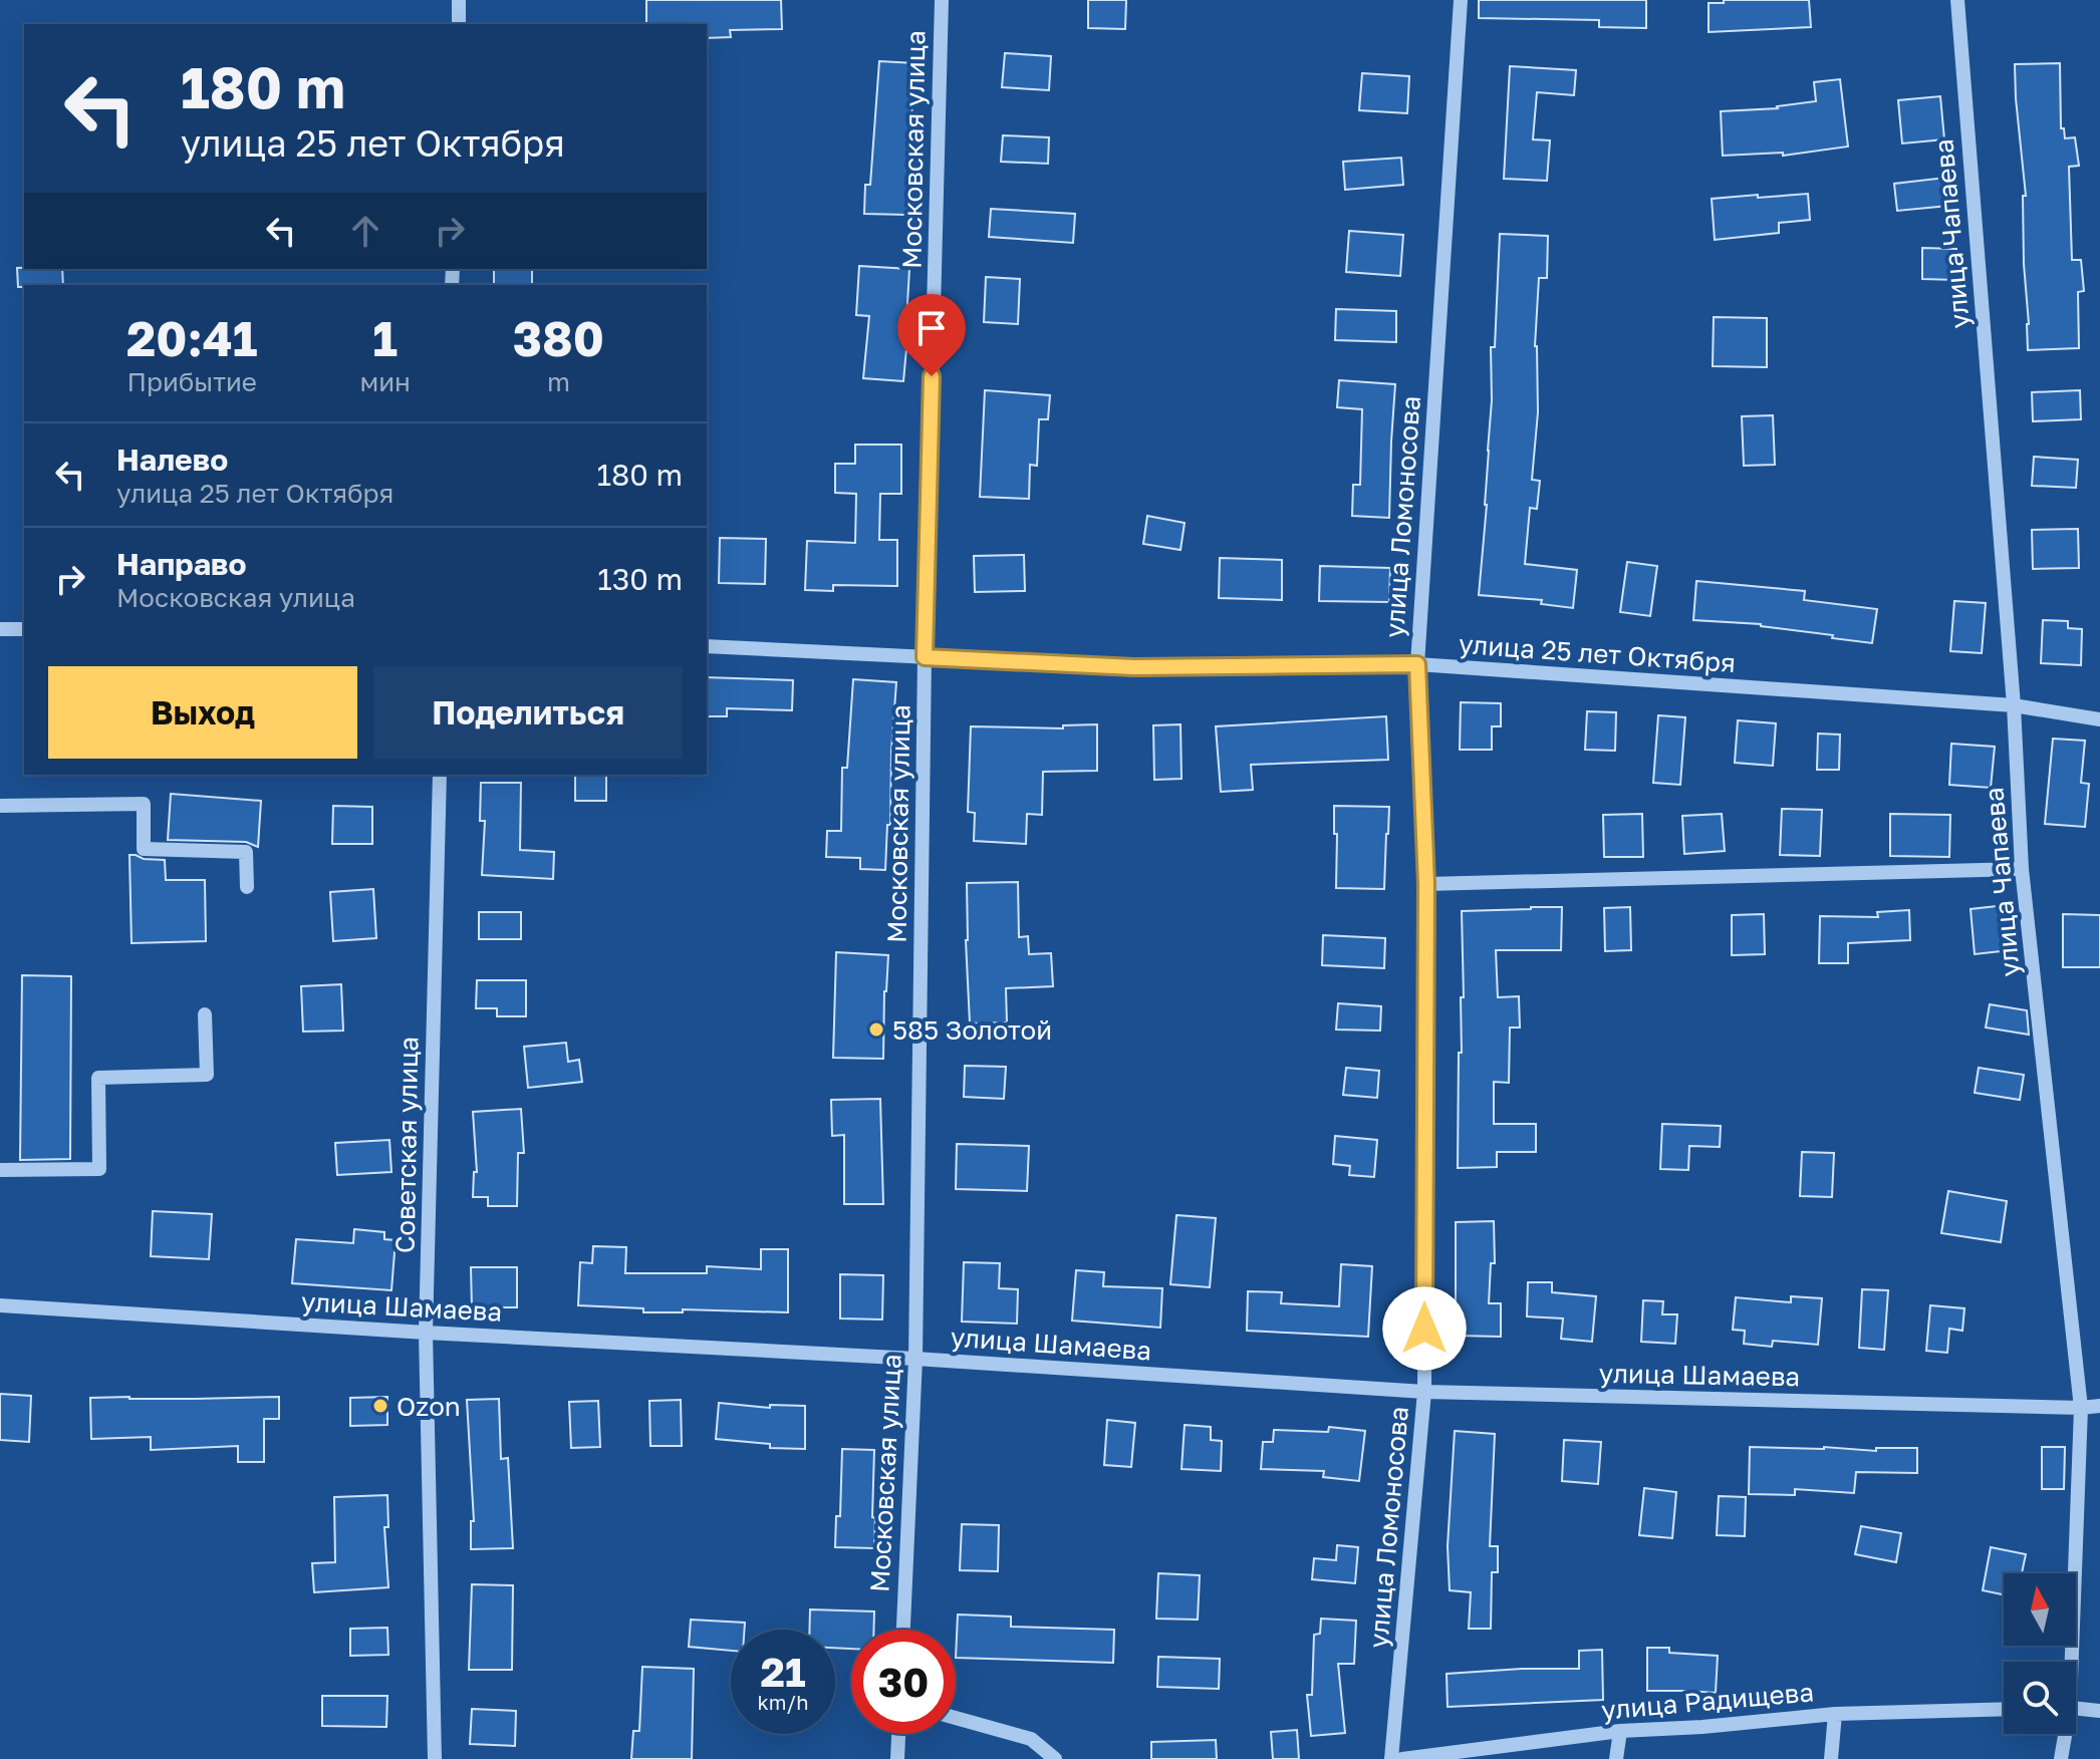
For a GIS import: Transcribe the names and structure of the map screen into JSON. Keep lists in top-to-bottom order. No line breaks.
{"streets":{"street":["Московская улица","улица Чапаева","улица Ломоносова","улица 25 лет Октября","Советская улица","улица Шамаева","улица Радищева"]},"crossings":[["Московская улица","улица 25 лет Октября"],["Московская улица","улица Шамаева"],["улица Чапаева","улица 25 лет Октября"],["улица Чапаева","улица Шамаева"],["улица Ломоносова","улица 25 лет Октября"],["улица Ломоносова","улица Шамаева"],["Советская улица","улица Шамаева"]],"places":["585 Золотой","Ozon"],"north":"top","page":{"turn":["180 m","улица 25 лет Октября"],"eta":["20:41","Прибытие","1","мин","380","m"],"list":[{"name":"Налево","note":"улица 25 лет Октября","value":"180 m"},{"name":"Направо","note":"Московская улица","value":"130 m"}],"buttons":["Выход","Поделиться"],"speed":"21 km/h","limit":"30"}}
